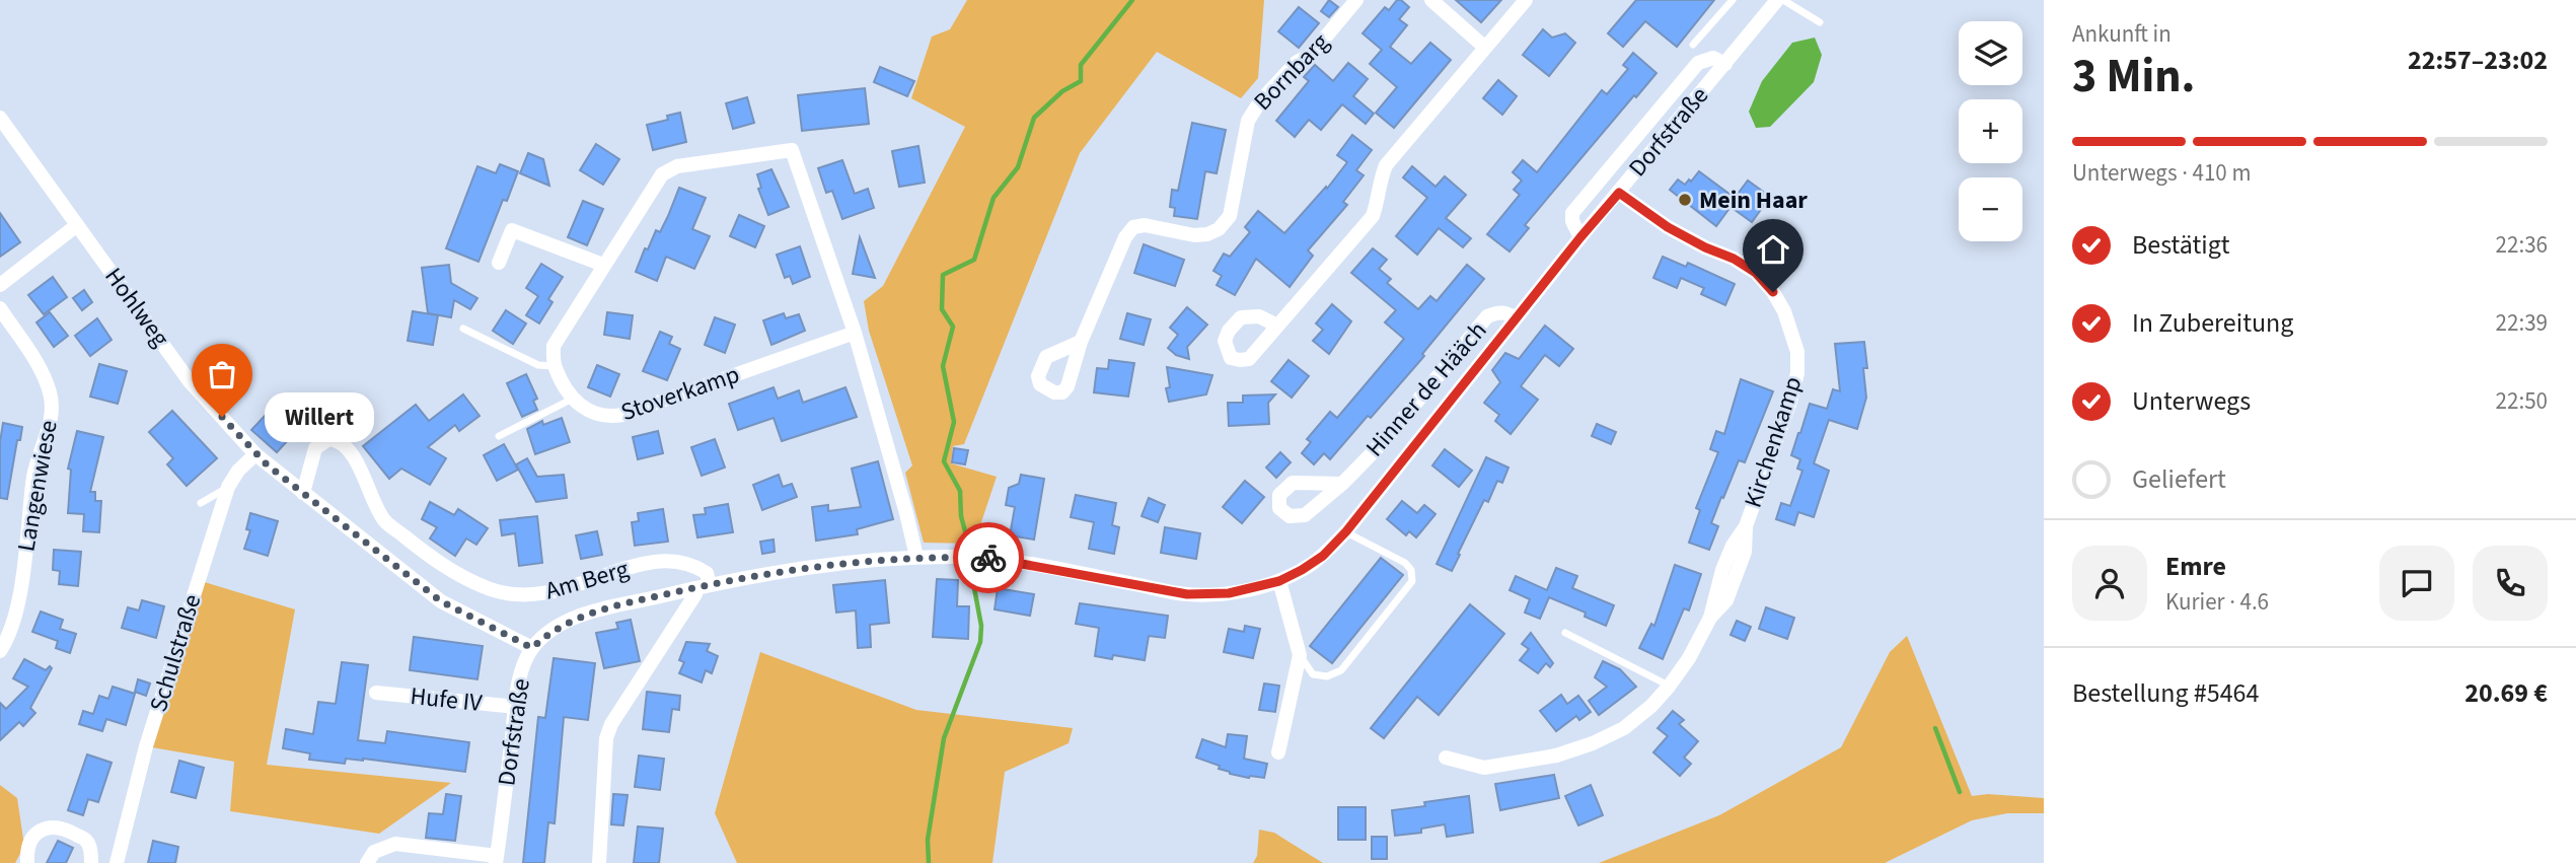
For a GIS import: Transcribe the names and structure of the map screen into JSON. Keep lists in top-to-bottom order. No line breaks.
{"streets":{"street":["Bornbarg","Dorfstraße","Hohlweg","Hinner de Hääch","Stoverkamp","Kirchenkamp","Langenwiese","Am Berg","Schulstraße","Hufe IV"]},"crossings":[["Dorfstraße","Hohlweg"],["Dorfstraße","Hinner de Hääch"],["Dorfstraße","Kirchenkamp"],["Dorfstraße","Am Berg"],["Dorfstraße","Hufe IV"],["Hohlweg","Am Berg"],["Hohlweg","Schulstraße"]],"places":["Mein Haar","Willert"],"page":{"heading":["3 Min.","Ankunft in","22:57–23:02"],"panel":["Emre","Kurier · 4.6","Bestellung #5464","20.69 €"],"map_buttons":["+","−"],"bar":"Unterwegs · 410 m","list":[["Bestätigt","22:36"],["In Zubereitung","22:39"],["Unterwegs","22:50"],"Geliefert"],"bubble":"Willert"}}
